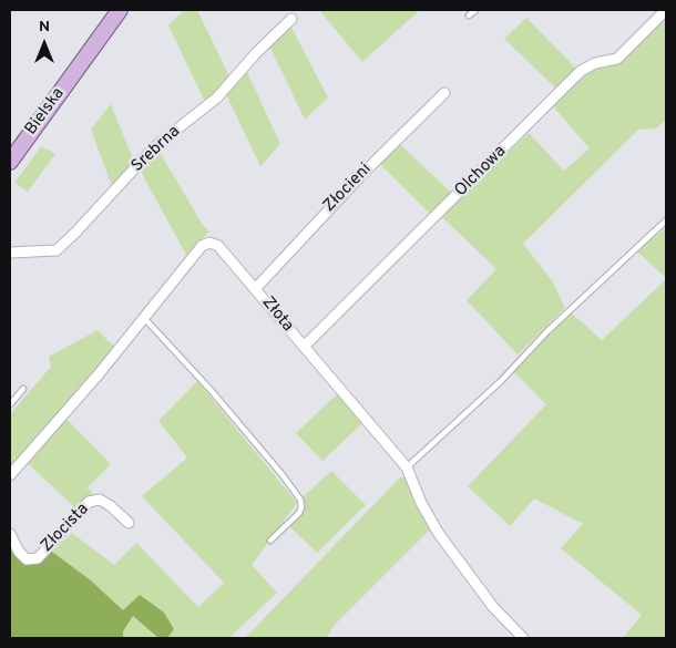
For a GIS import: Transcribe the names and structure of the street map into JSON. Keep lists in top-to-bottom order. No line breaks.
{"streets":{"main road":["Bielska"],"street":["Srebrna","Olchowa","Złocieni","Złota","Złocista"]},"crossings":[["Olchowa","Złota"],["Złocieni","Złota"]],"north":"top"}
